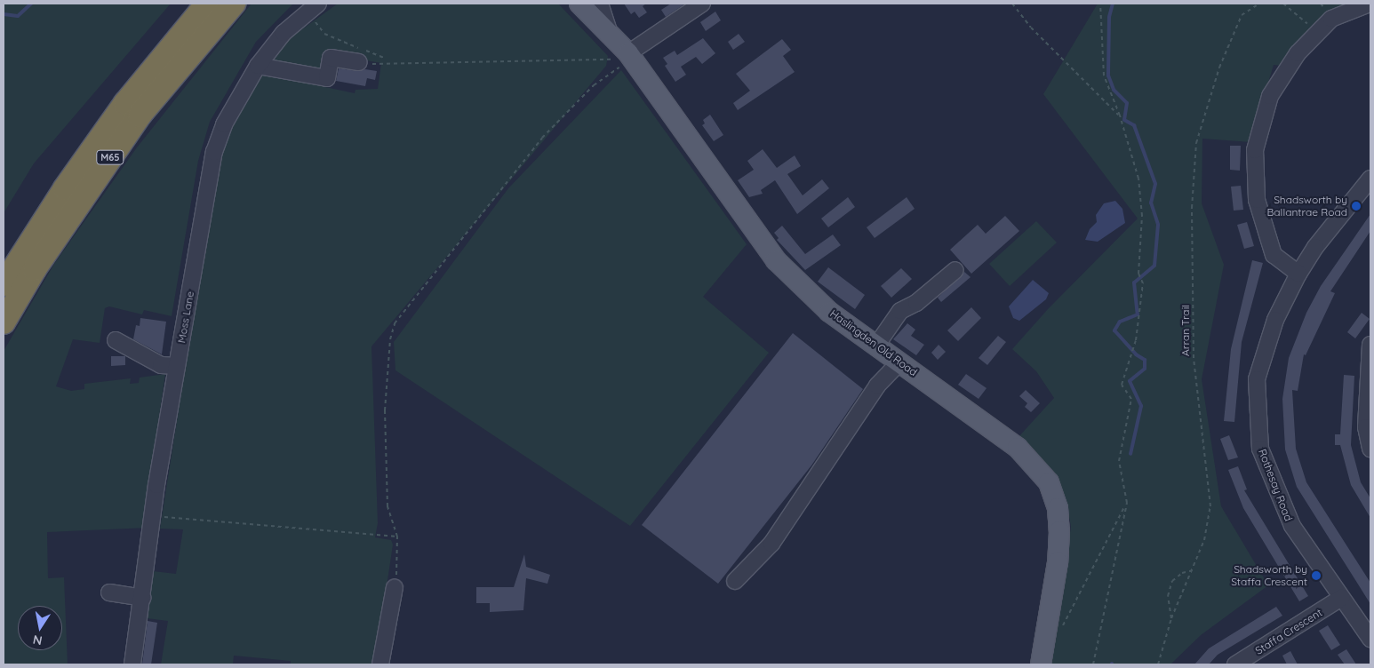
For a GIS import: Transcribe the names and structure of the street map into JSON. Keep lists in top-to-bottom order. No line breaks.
{"streets":{"highway":["M65"],"main road":["Haslingden Old Road"],"street":["Moss Lane","Rothesay Road","Staffa Crescent"],"path":["Arran Trail"]},"crossings":[["Rothesay Road","Staffa Crescent"]],"places":["Shadsworth by Ballantrae Road","Shadsworth by Staffa Crescent"],"north":"bottom"}
